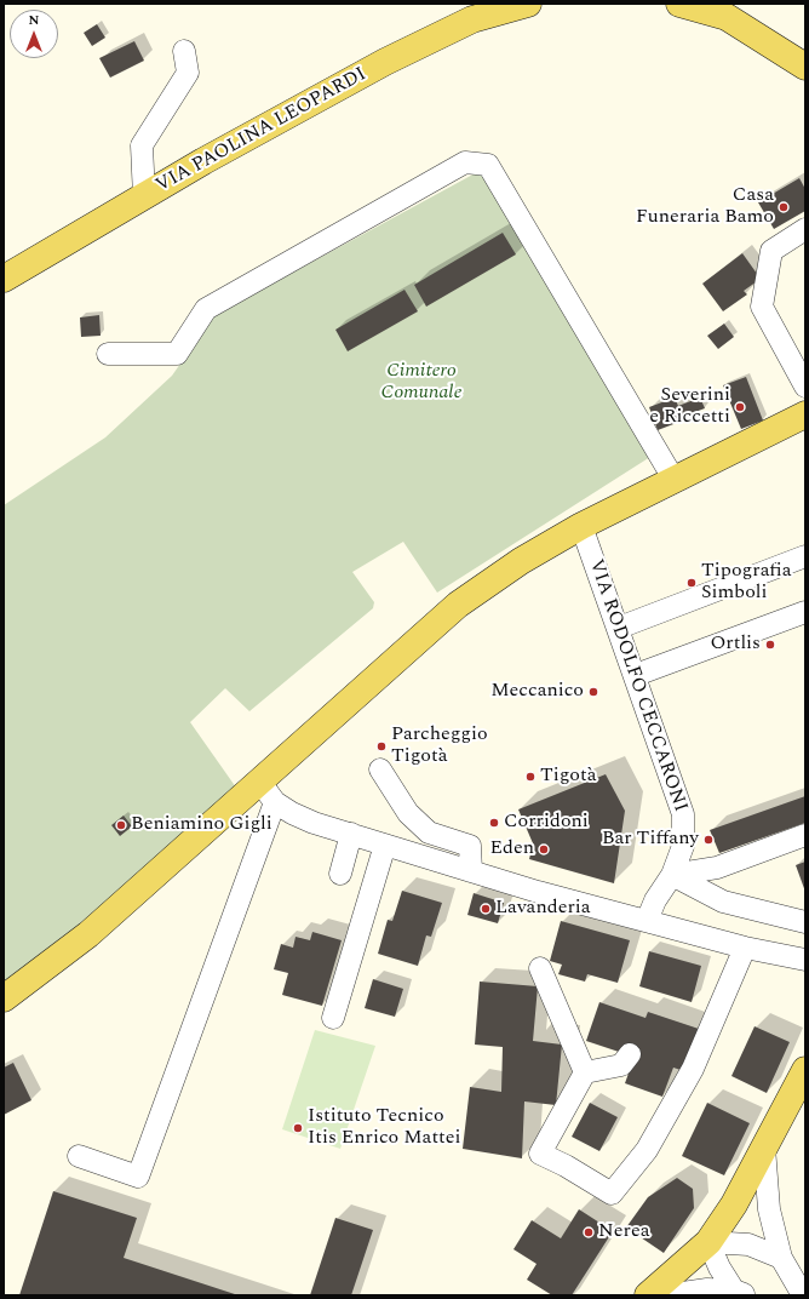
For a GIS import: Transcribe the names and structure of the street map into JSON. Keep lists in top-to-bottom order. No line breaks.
{"streets":{"main road":["VIA PAOLINA LEOPARDI"],"street":["VIA RODOLFO CECCARONI"]},"parks":["Cimitero Comunale"],"places":["Casa Funeraria Bamo","Severini e Riccetti","Tipografia Simboli","Ortlis","Meccanico","Parcheggio Tigotà","Tigotà","Corridoni","Beniamino Gigli","Bar Tiffany","Eden","Lavanderia","Istituto Tecnico Itis Enrico Mattei","Nerea"],"north":"top"}
